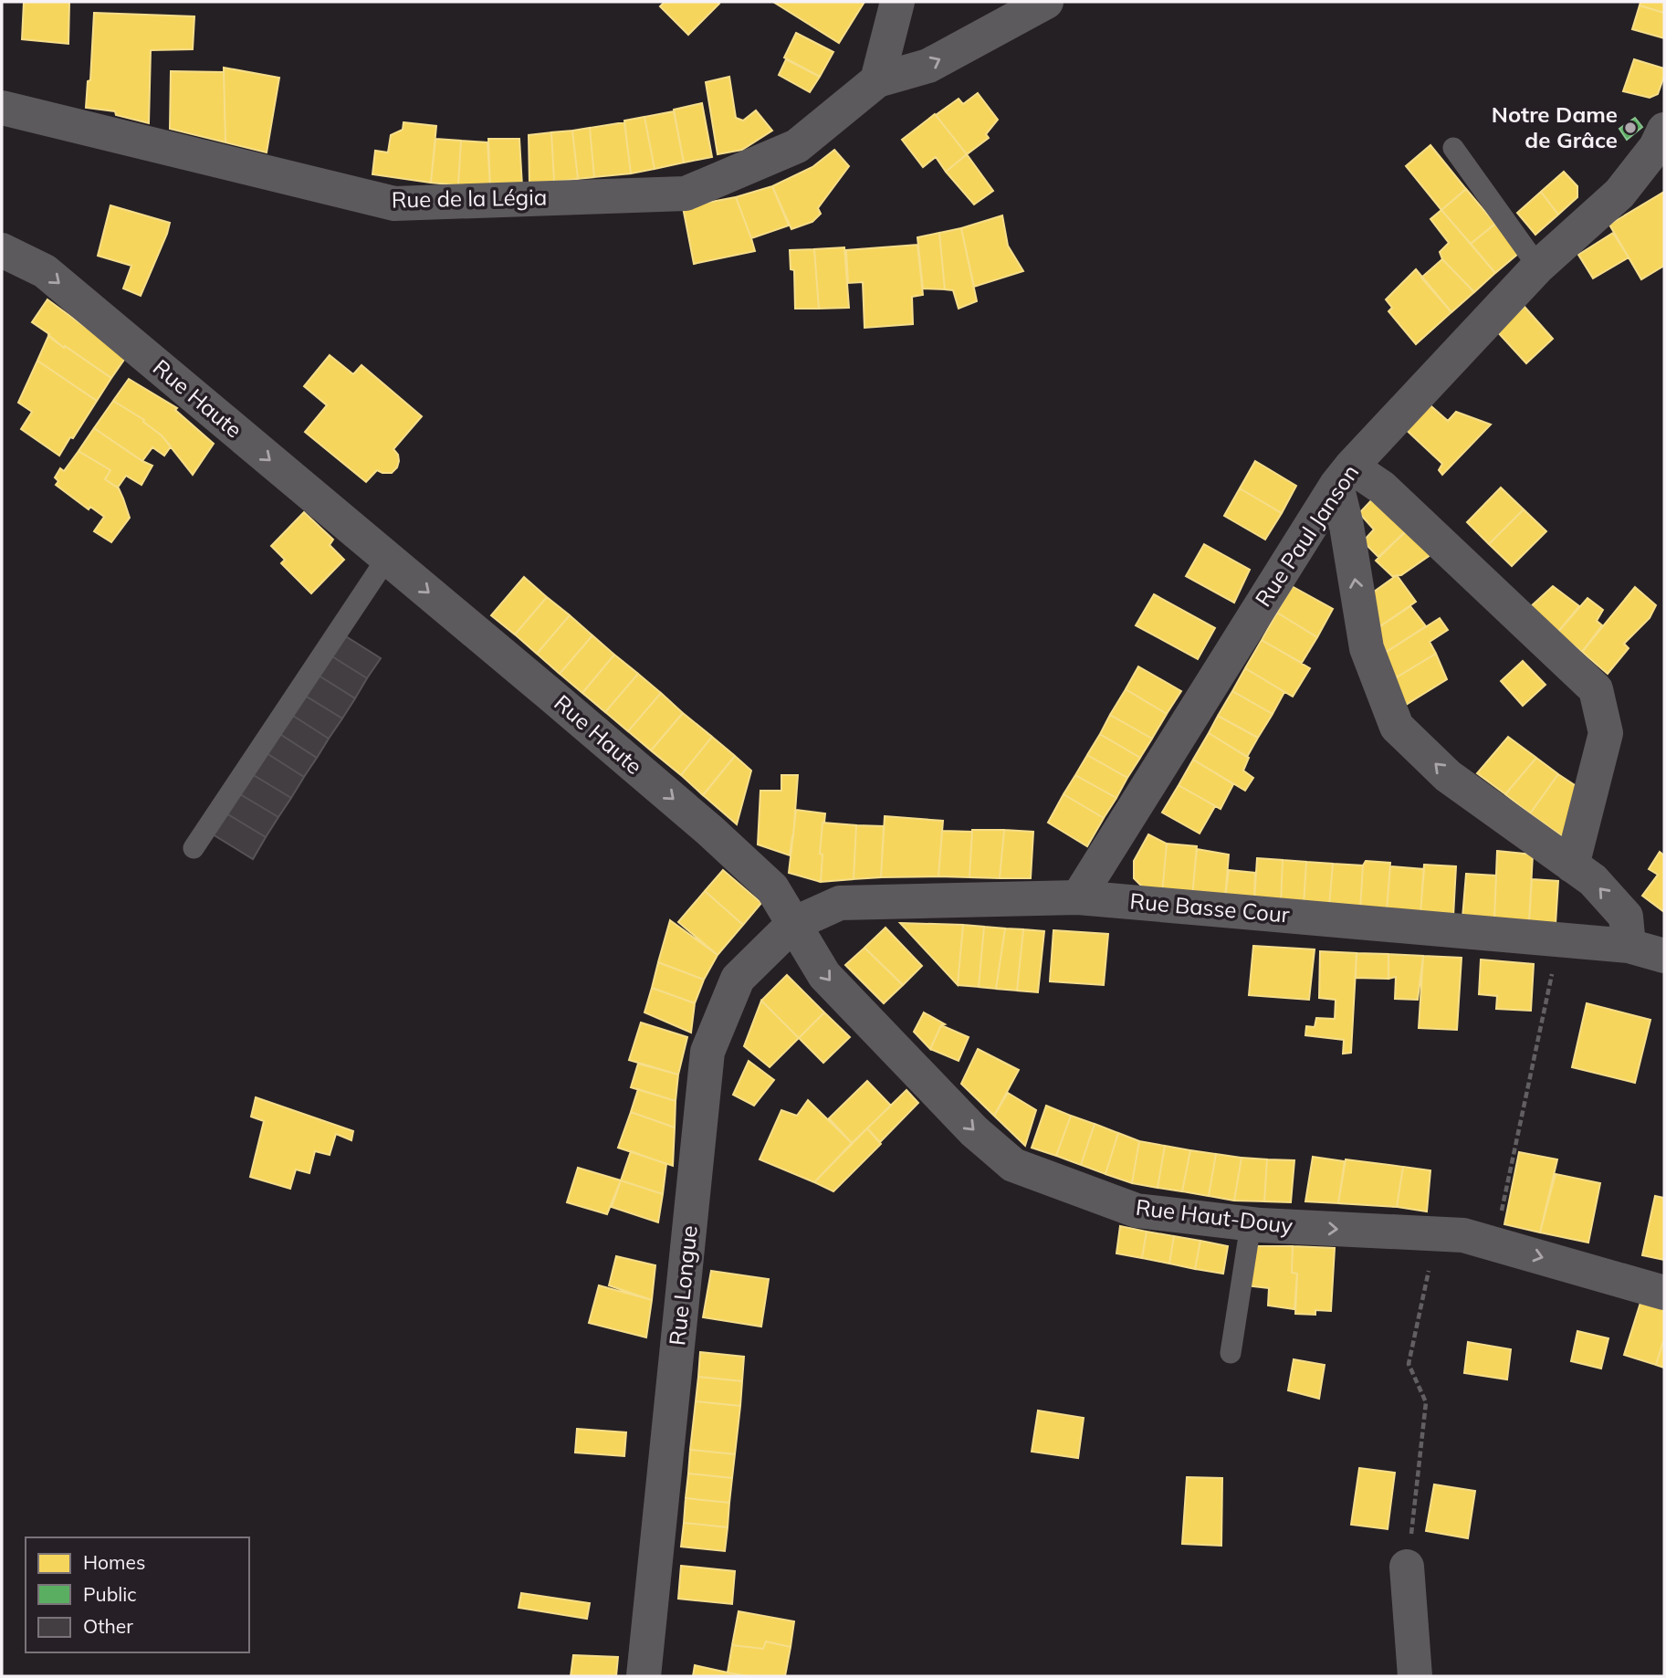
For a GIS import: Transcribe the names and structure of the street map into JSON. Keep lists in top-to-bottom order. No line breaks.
{"streets":{"street":["Rue de la Légia","Rue Haute","Rue Paul Janson","Rue Basse Cour","Rue Haut-Douy","Rue Longue"]},"crossings":[["Rue Haute","Rue Basse Cour"],["Rue Haute","Rue Haut-Douy"],["Rue Haute","Rue Longue"],["Rue Paul Janson","Rue Basse Cour"],["Rue Basse Cour","Rue Haut-Douy"],["Rue Basse Cour","Rue Longue"],["Rue Haut-Douy","Rue Longue"]],"one_way":["Rue Haute","Rue Haut-Douy"],"places":["Notre Dame de Grâce"],"legend":["Homes","Public","Other"]}
